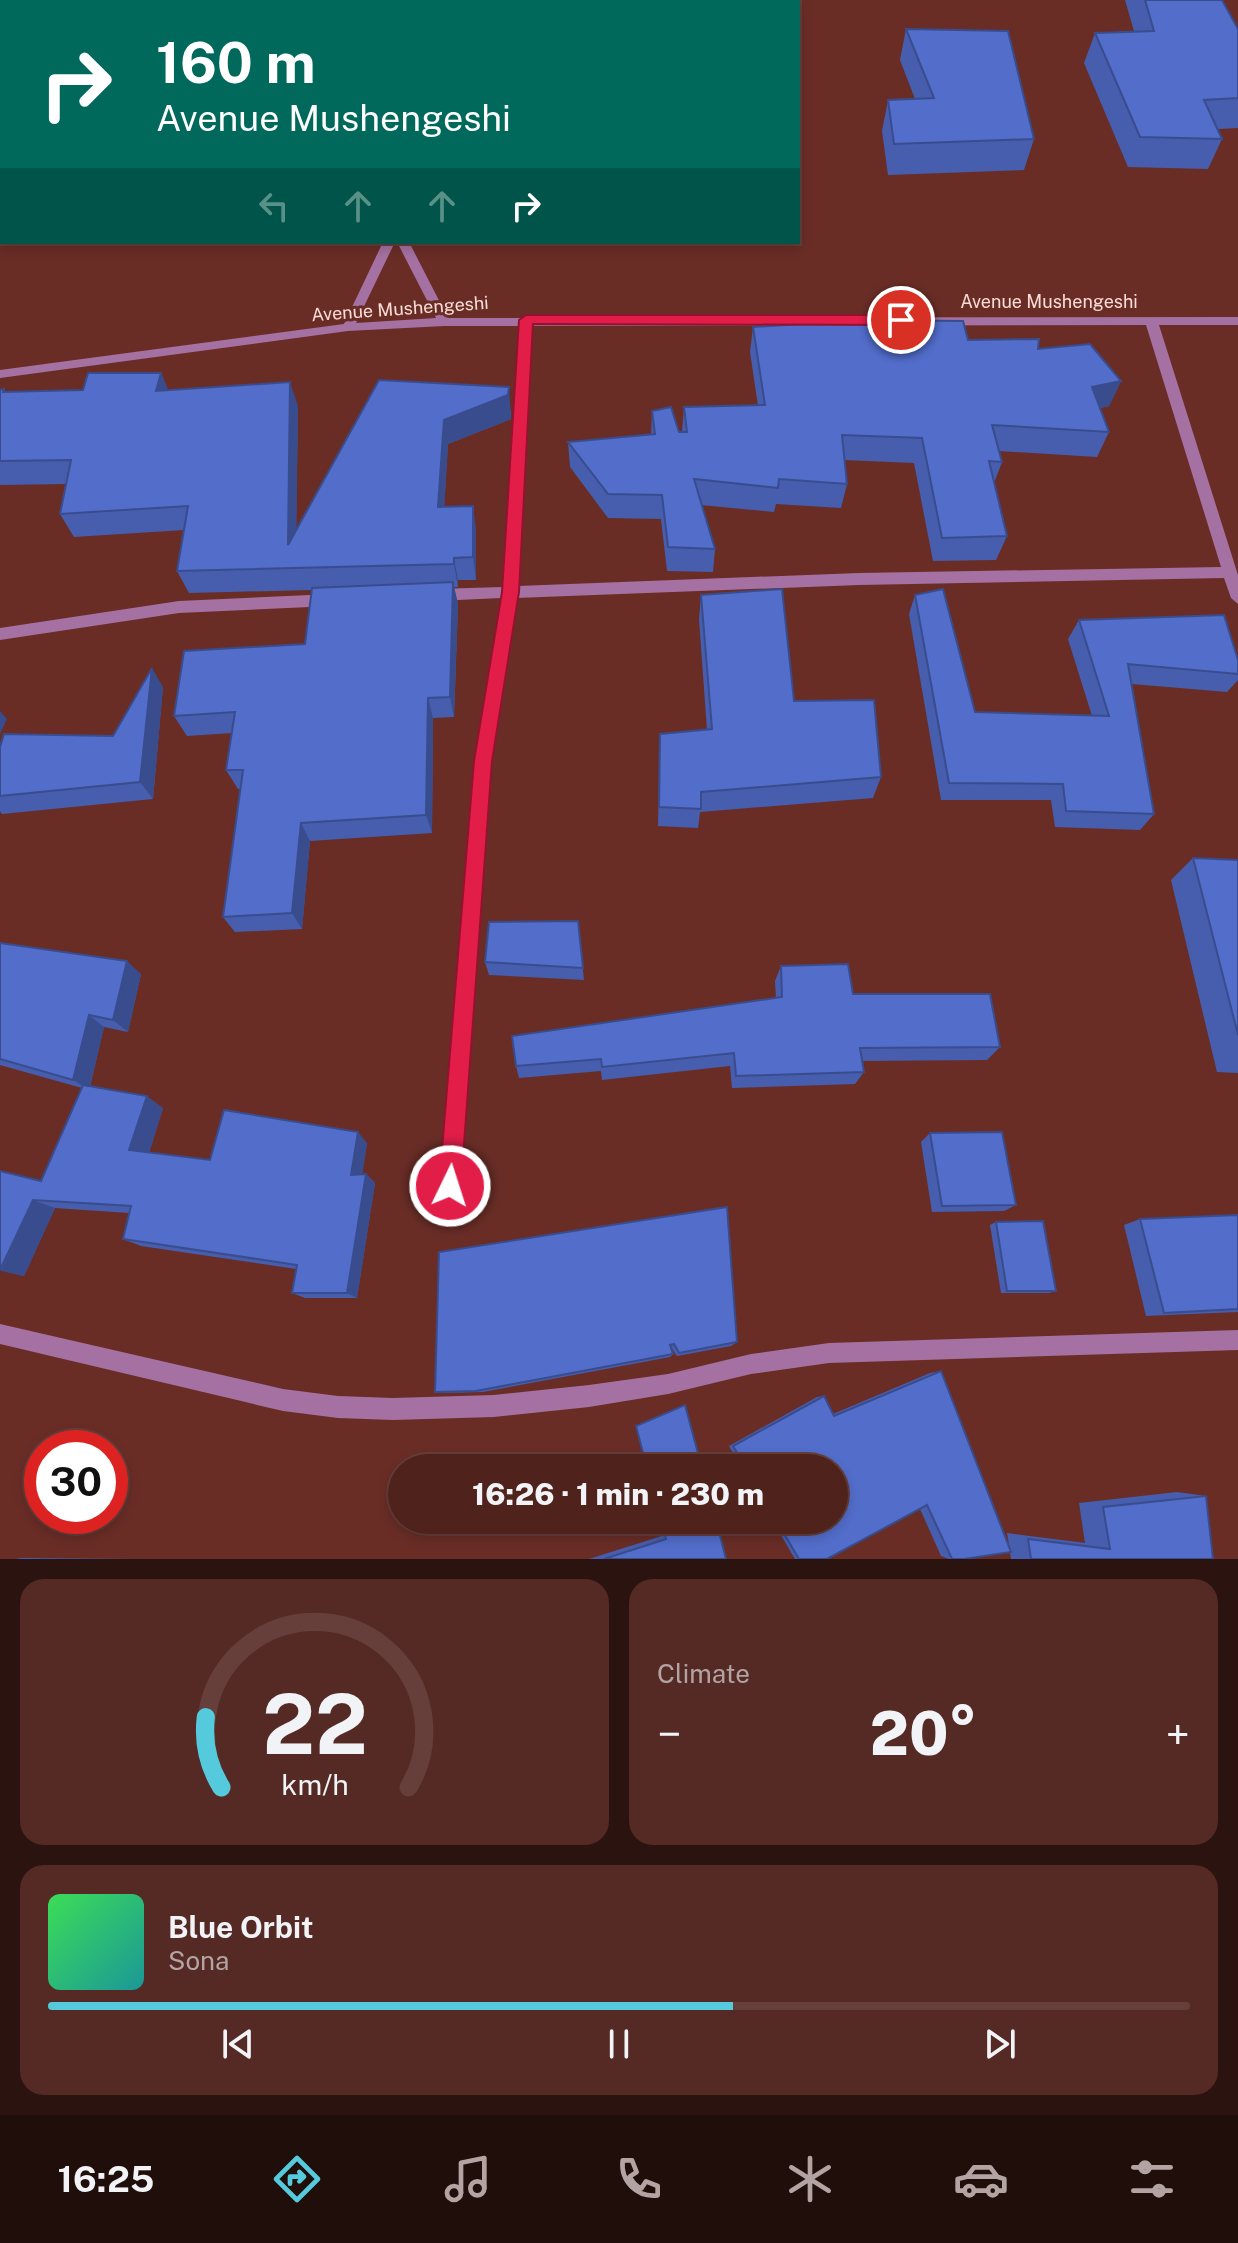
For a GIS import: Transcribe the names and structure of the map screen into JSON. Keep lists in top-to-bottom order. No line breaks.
{"streets":{"street":["Avenue Mushengeshi"]},"page":{"turn":["160 m","Avenue Mushengeshi"],"limit":"30","trip":"16:26 · 1 min · 230 m","tile":"Climate","heat":["−","20°","+"],"song":["Blue Orbit","Sona"],"tabs":"16:25","gauge":["22","km/h"]}}
